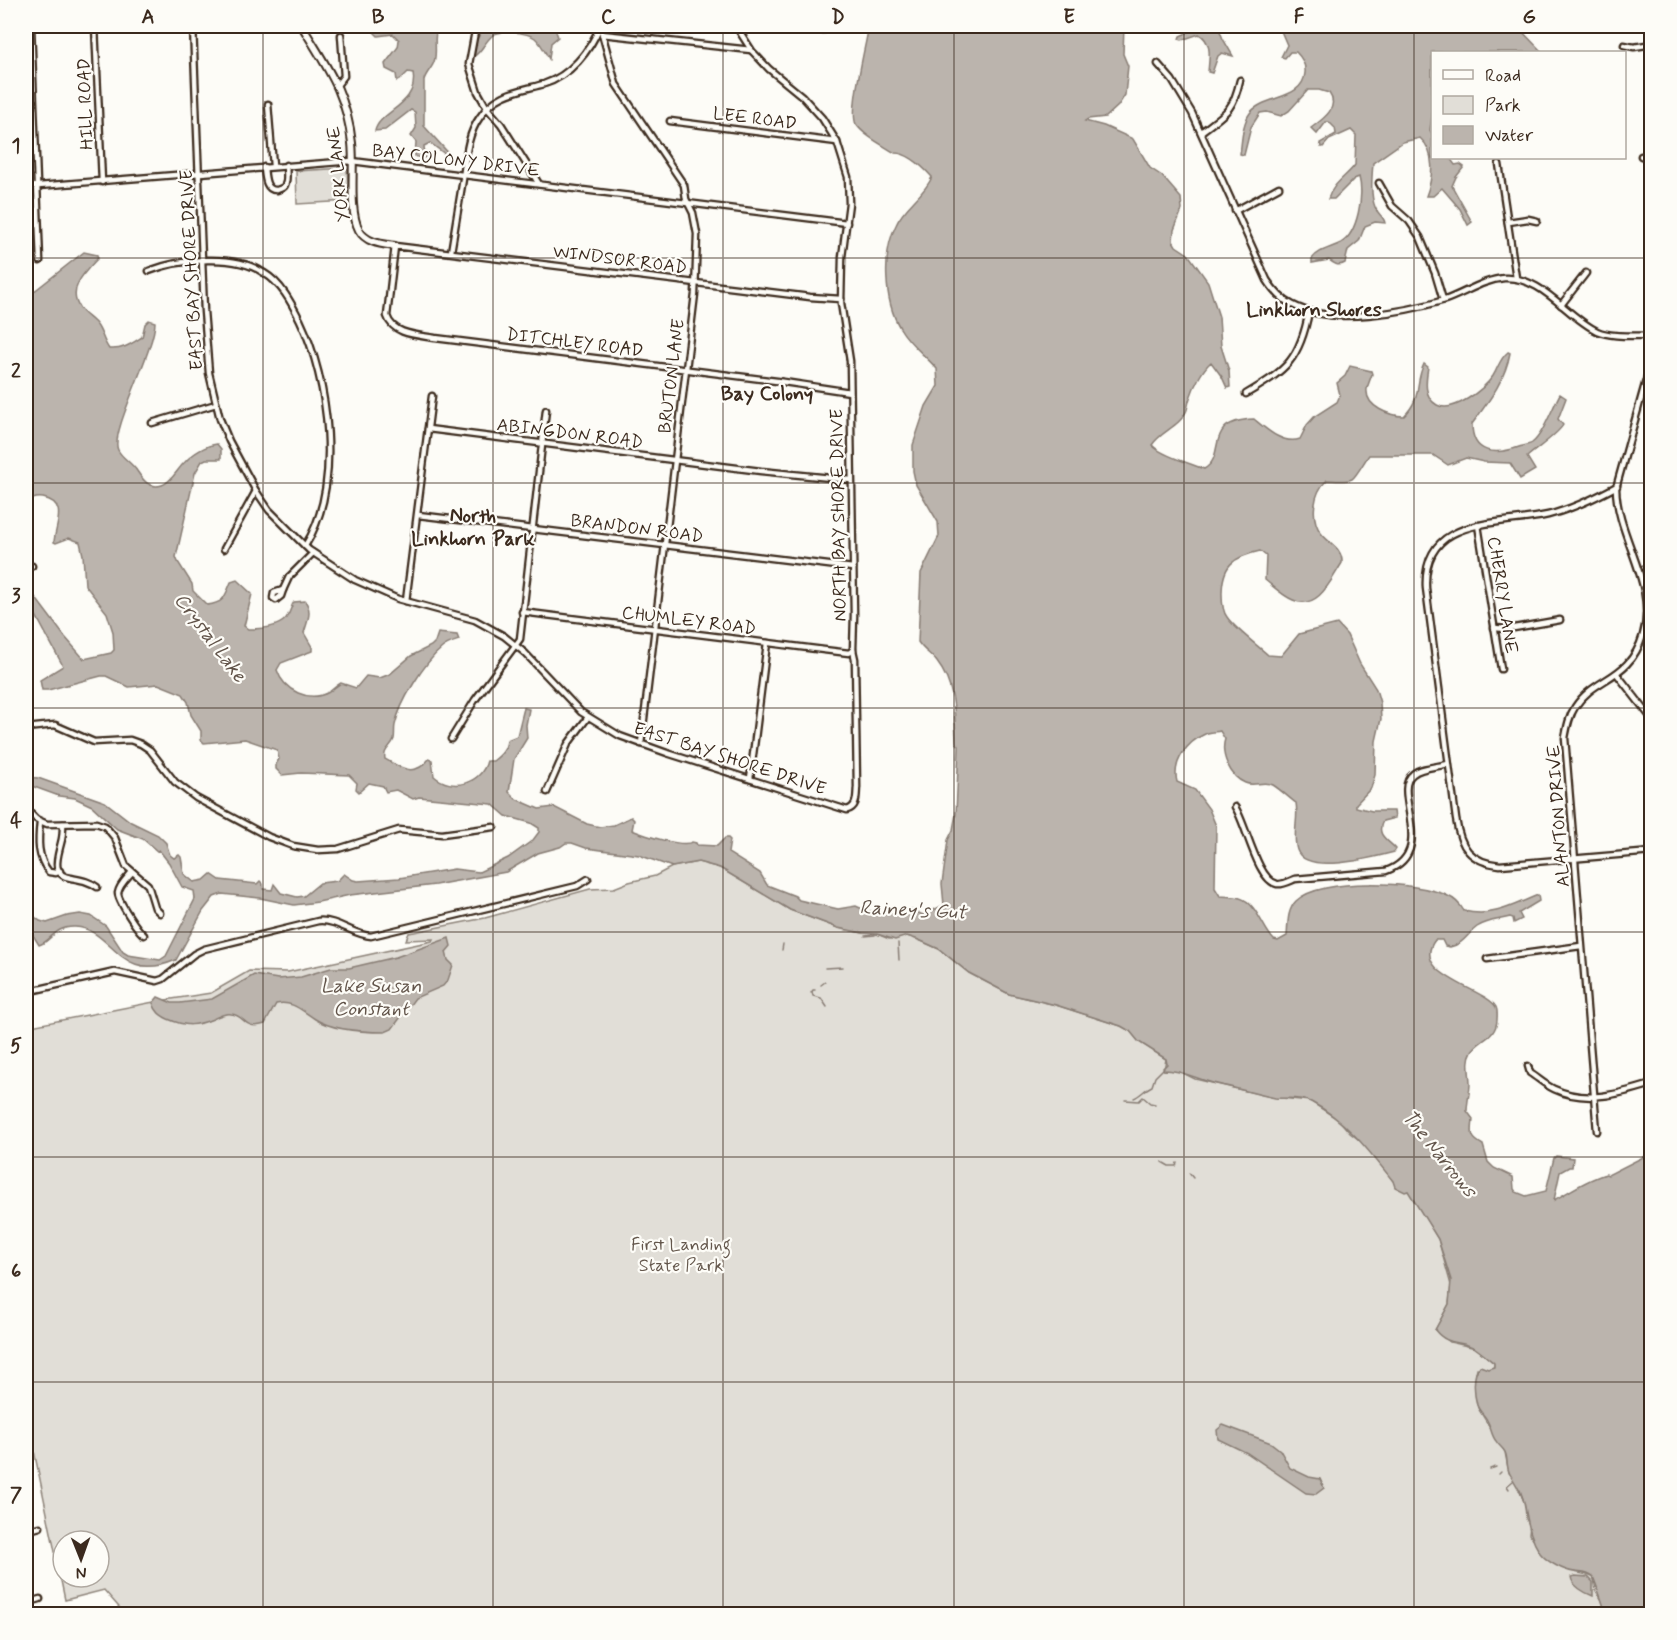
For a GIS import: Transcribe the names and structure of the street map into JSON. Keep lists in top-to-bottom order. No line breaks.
{"streets":{"street":["HILL ROAD","LEE ROAD","BAY COLONY DRIVE","YORK LANE","WINDSOR ROAD","EAST BAY SHORE DRIVE","DITCHLEY ROAD","BRUTON LANE","ABINGDON ROAD","NORTH BAY SHORE DRIVE","BRANDON ROAD","CHERRY LANE","CHUMLEY ROAD","ALANTON DRIVE"]},"crossings":[["HILL ROAD","BAY COLONY DRIVE"],["LEE ROAD","NORTH BAY SHORE DRIVE"],["BAY COLONY DRIVE","YORK LANE"],["BAY COLONY DRIVE","EAST BAY SHORE DRIVE"],["BAY COLONY DRIVE","BRUTON LANE"],["BAY COLONY DRIVE","NORTH BAY SHORE DRIVE"],["YORK LANE","WINDSOR ROAD"],["YORK LANE","DITCHLEY ROAD"],["WINDSOR ROAD","DITCHLEY ROAD"],["WINDSOR ROAD","BRUTON LANE"],["WINDSOR ROAD","NORTH BAY SHORE DRIVE"],["EAST BAY SHORE DRIVE","BRUTON LANE"],["EAST BAY SHORE DRIVE","NORTH BAY SHORE DRIVE"],["DITCHLEY ROAD","BRUTON LANE"],["DITCHLEY ROAD","NORTH BAY SHORE DRIVE"],["BRUTON LANE","ABINGDON ROAD"],["BRUTON LANE","BRANDON ROAD"],["BRUTON LANE","CHUMLEY ROAD"],["ABINGDON ROAD","NORTH BAY SHORE DRIVE"],["NORTH BAY SHORE DRIVE","BRANDON ROAD"],["NORTH BAY SHORE DRIVE","CHUMLEY ROAD"]],"districts":["Linkhorn Shores","Bay Colony","North Linkhorn Park"],"water":["Crystal Lake","Rainey's Gut","Lake Susan Constant","The Narrows"],"parks":["First Landing State Park"],"legend":["Road","Park","Water"],"north":"bottom","grid":{"columns":["A","B","C","D","E","F","G"],"rows":["1","2","3","4","5","6","7"]}}
